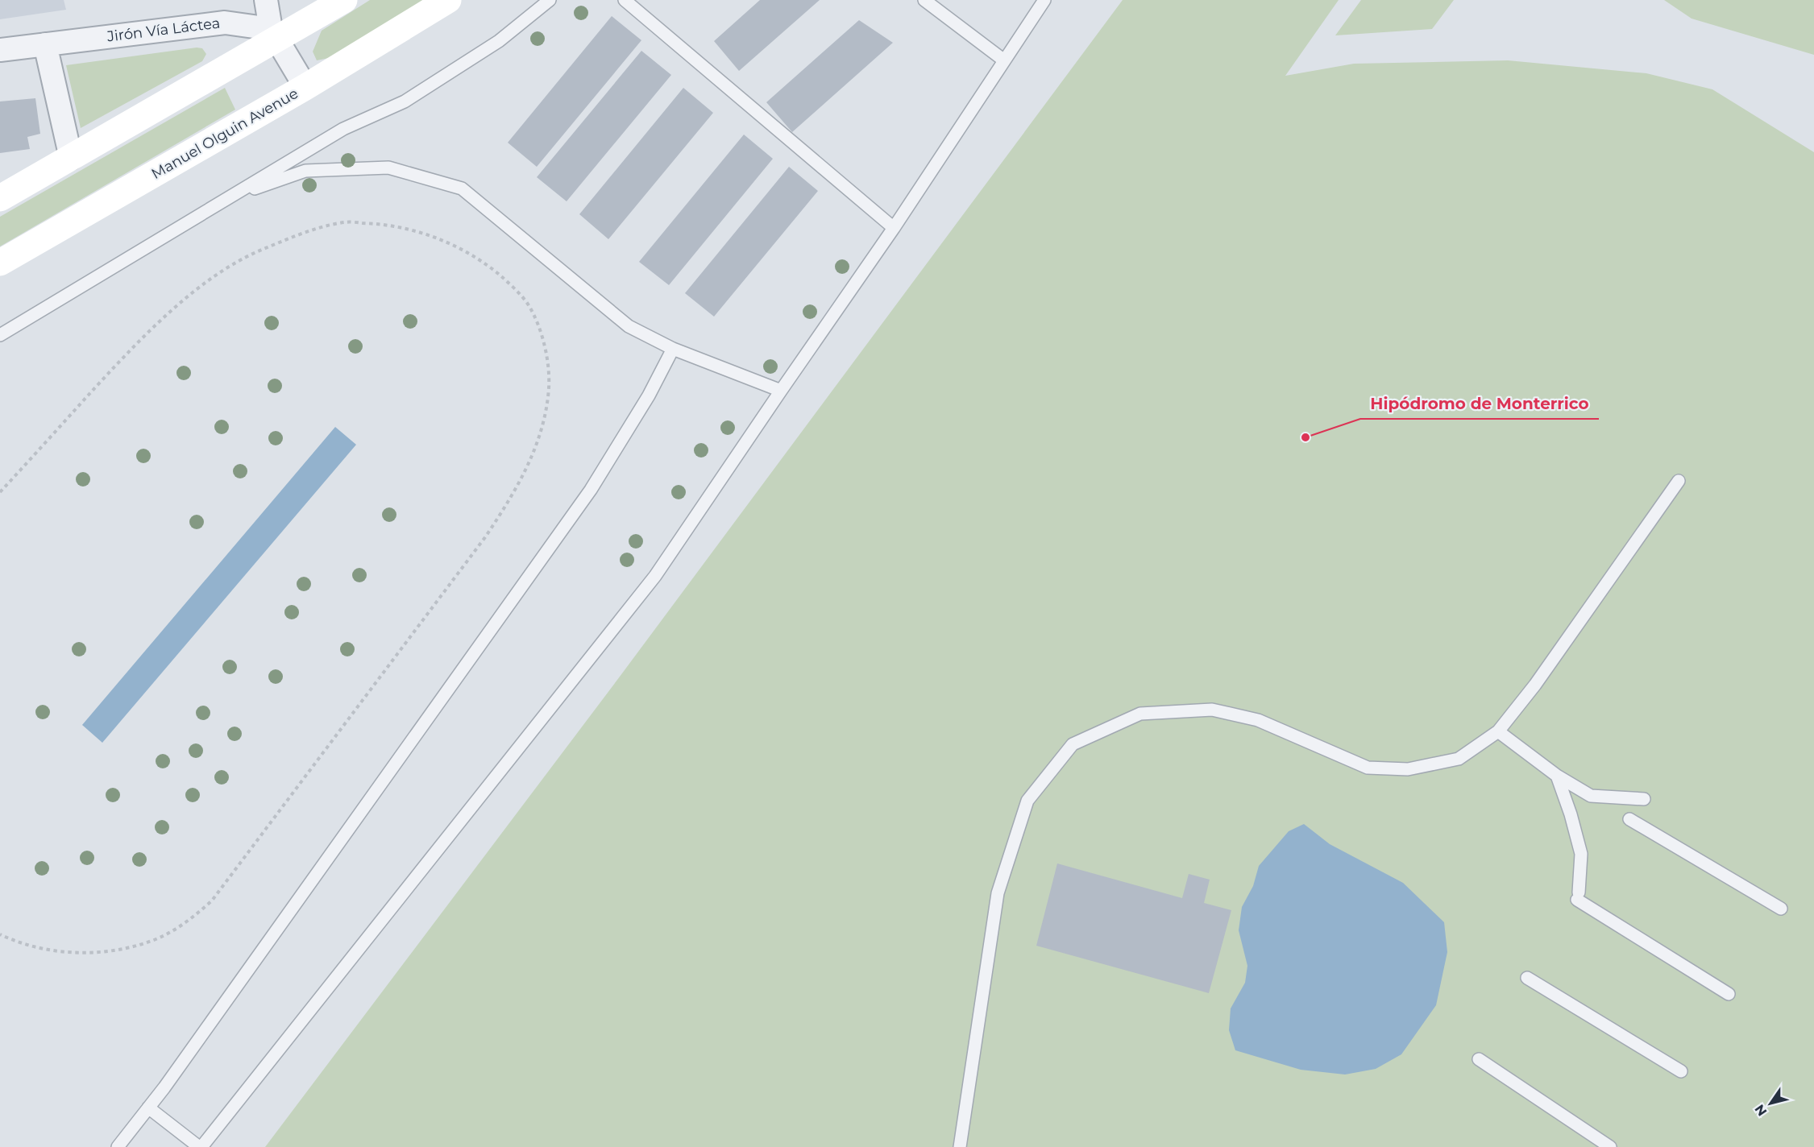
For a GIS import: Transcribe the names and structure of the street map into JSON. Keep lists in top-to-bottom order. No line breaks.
{"streets":{"street":["Jirón Vía Láctea","Manuel Olguin Avenue"]},"places":["Hipódromo de Monterrico"],"north":"bottom left"}
